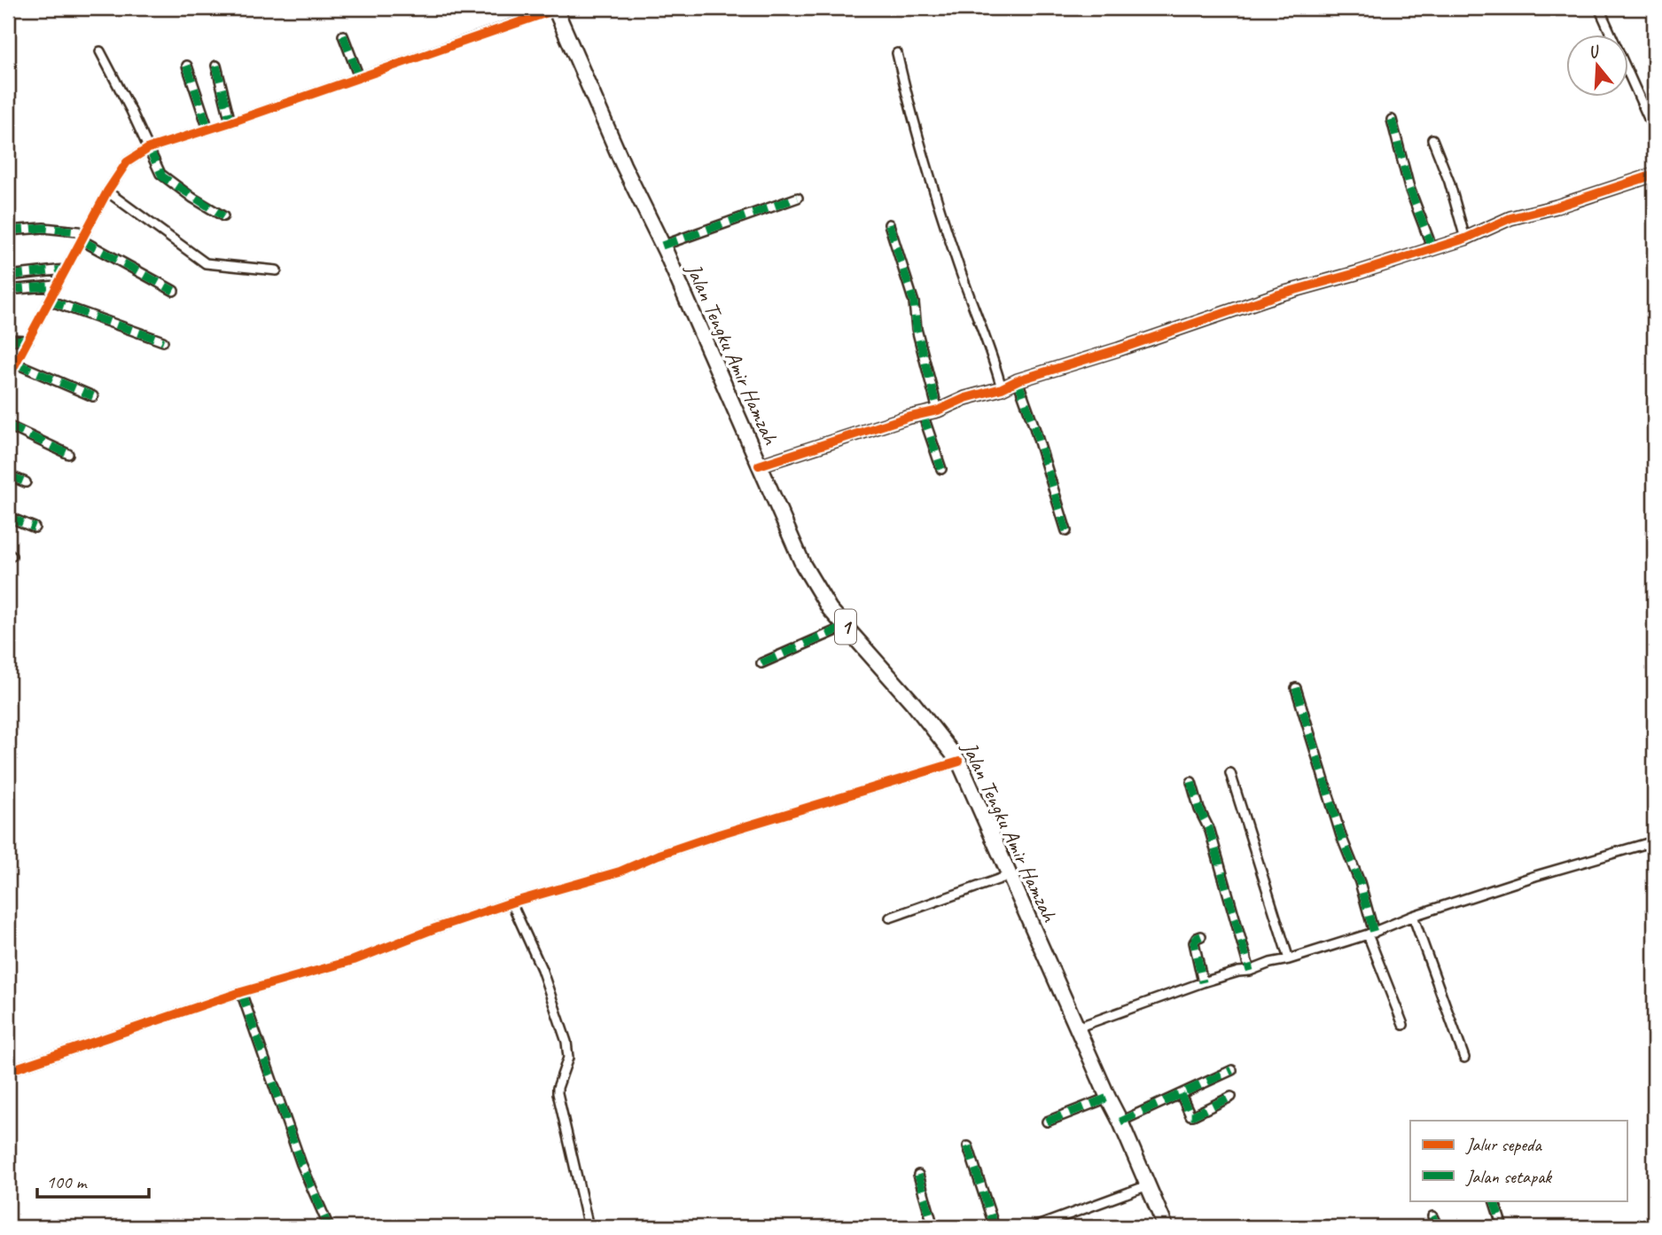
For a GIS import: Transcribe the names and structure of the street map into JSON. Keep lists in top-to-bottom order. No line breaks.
{"streets":{"highway":["Jalan Tengku Amir Hamzah","1"]},"legend":["Jalur sepeda","Jalan setapak"],"scale_bar":"100 m","north":"top"}
